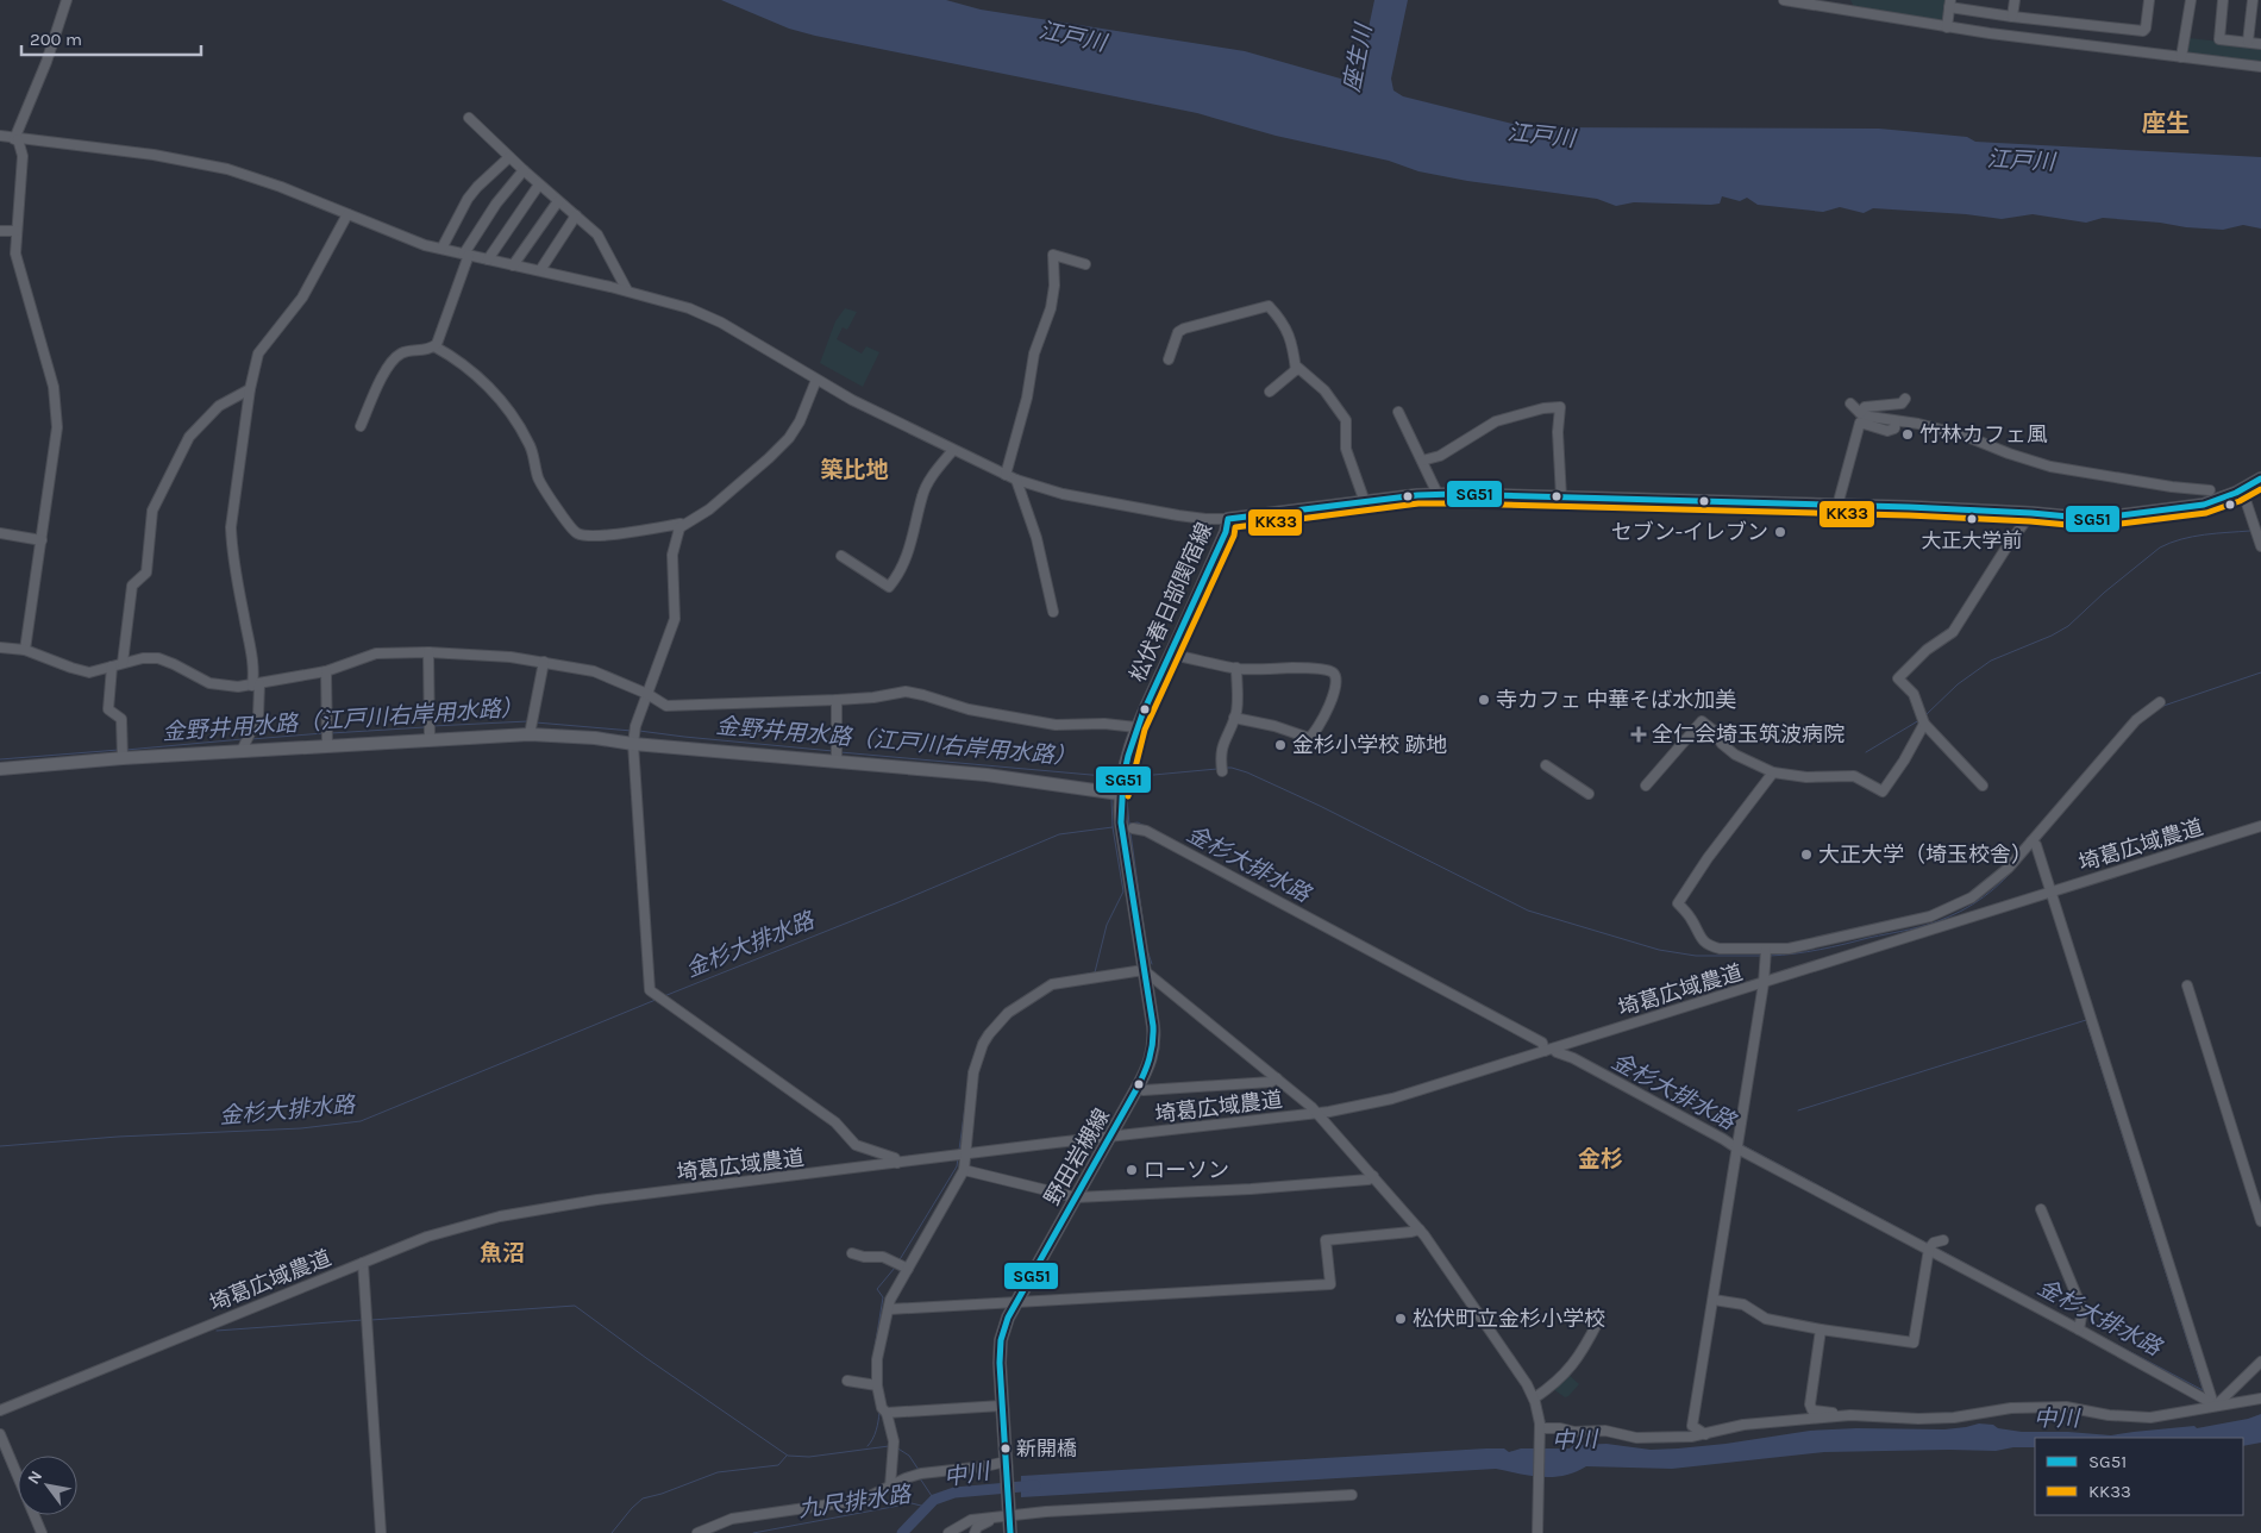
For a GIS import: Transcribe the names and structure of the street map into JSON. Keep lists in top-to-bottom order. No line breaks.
{"streets":{"main road":["松伏春日部関宿線","野田岩槻線"],"street":["埼葛広域農道"]},"crossings":[["松伏春日部関宿線","野田岩槻線"],["埼葛広域農道","野田岩槻線"]],"districts":["座生","築比地","金杉","魚沼"],"water":["江戸川","座生川","金野井用水路（江戸川右岸用水路）","金杉大排水路","中川","九尺排水路"],"places":{"other":["竹林カフェ風","大正大学前","セブン-イレブン","寺カフェ 中華そば水加美","金杉小学校 跡地","大正大学（埼玉校舎）","ローソン","松伏町立金杉小学校","新開橋"],"health":["全仁会埼玉筑波病院"]},"lines":["transit line SG51","transit line KK33"],"legend":["SG51","KK33"],"scale_bar":"200 m","north":"top left"}
